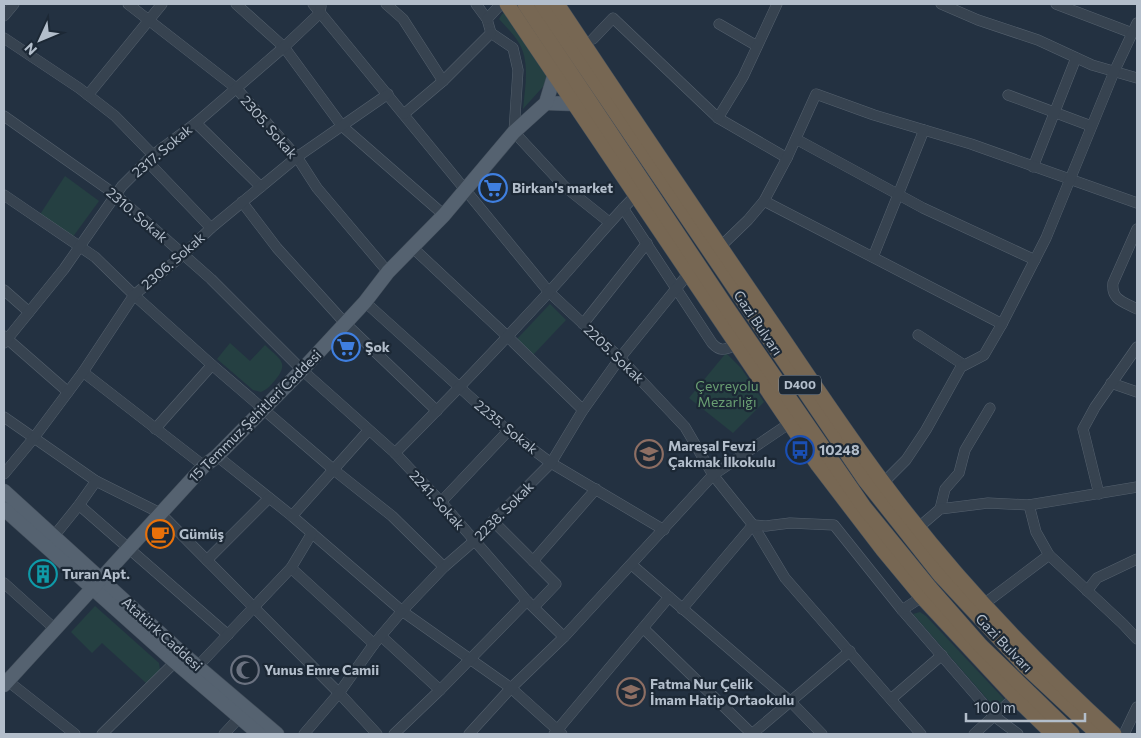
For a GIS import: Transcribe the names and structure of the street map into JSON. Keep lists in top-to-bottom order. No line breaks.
{"streets":{"highway":["Gazi Bulvarı","D400"],"main road":["15 Temmuz Şehitleri Caddesi","Atatürk Caddesi"],"street":["2305. Sokak","2317. Sokak","2310. Sokak","2306. Sokak","2205. Sokak","2235. Sokak","2241. Sokak","2238. Sokak"]},"crossings":[["2305. Sokak","2317. Sokak"],["2305. Sokak","2306. Sokak"],["2305. Sokak","15 Temmuz Şehitleri Caddesi"],["2317. Sokak","2310. Sokak"],["2317. Sokak","2205. Sokak"],["2310. Sokak","2306. Sokak"],["2310. Sokak","15 Temmuz Şehitleri Caddesi"],["2310. Sokak","2241. Sokak"],["2306. Sokak","2205. Sokak"],["2205. Sokak","15 Temmuz Şehitleri Caddesi"],["2205. Sokak","2238. Sokak"],["15 Temmuz Şehitleri Caddesi","2235. Sokak"],["15 Temmuz Şehitleri Caddesi","2241. Sokak"],["15 Temmuz Şehitleri Caddesi","Atatürk Caddesi"],["2235. Sokak","2238. Sokak"],["2241. Sokak","2238. Sokak"]],"parks":["Çevreyolu Mezarlığı"],"places":{"supermarket":["Birkan's market","Şok"],"bus stop":["10248"],"school or university":["Mareşal Fevzi Çakmak İlkokulu","Fatma Nur Çelik İmam Hatip Ortaokulu"],"cafe":["Gümüş"],"building":["Turan Apt."],"mosque":["Yunus Emre Camii"]},"scale_bar":"100 m","north":"bottom left"}
